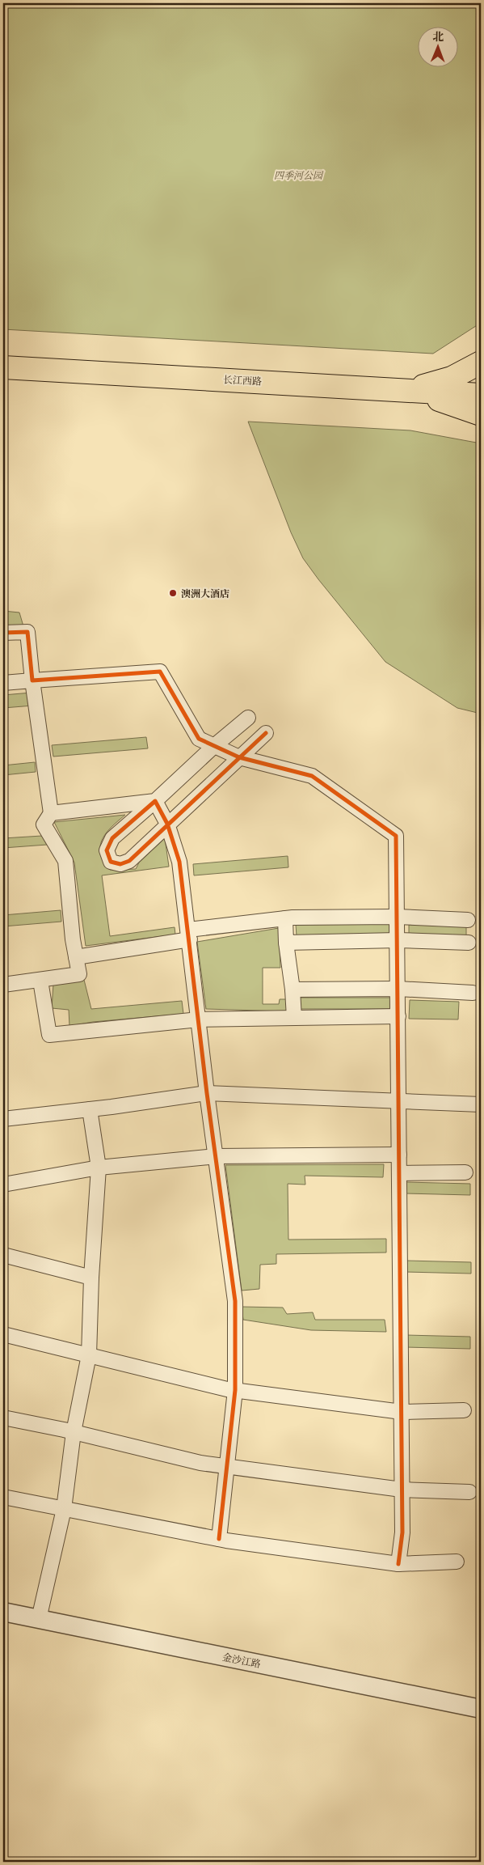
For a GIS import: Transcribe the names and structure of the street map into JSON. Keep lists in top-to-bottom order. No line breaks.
{"streets":{"main road":["长江西路"],"street":["金沙江路"]},"parks":["四季河公园"],"places":["澳洲大酒店"],"north":"top"}
